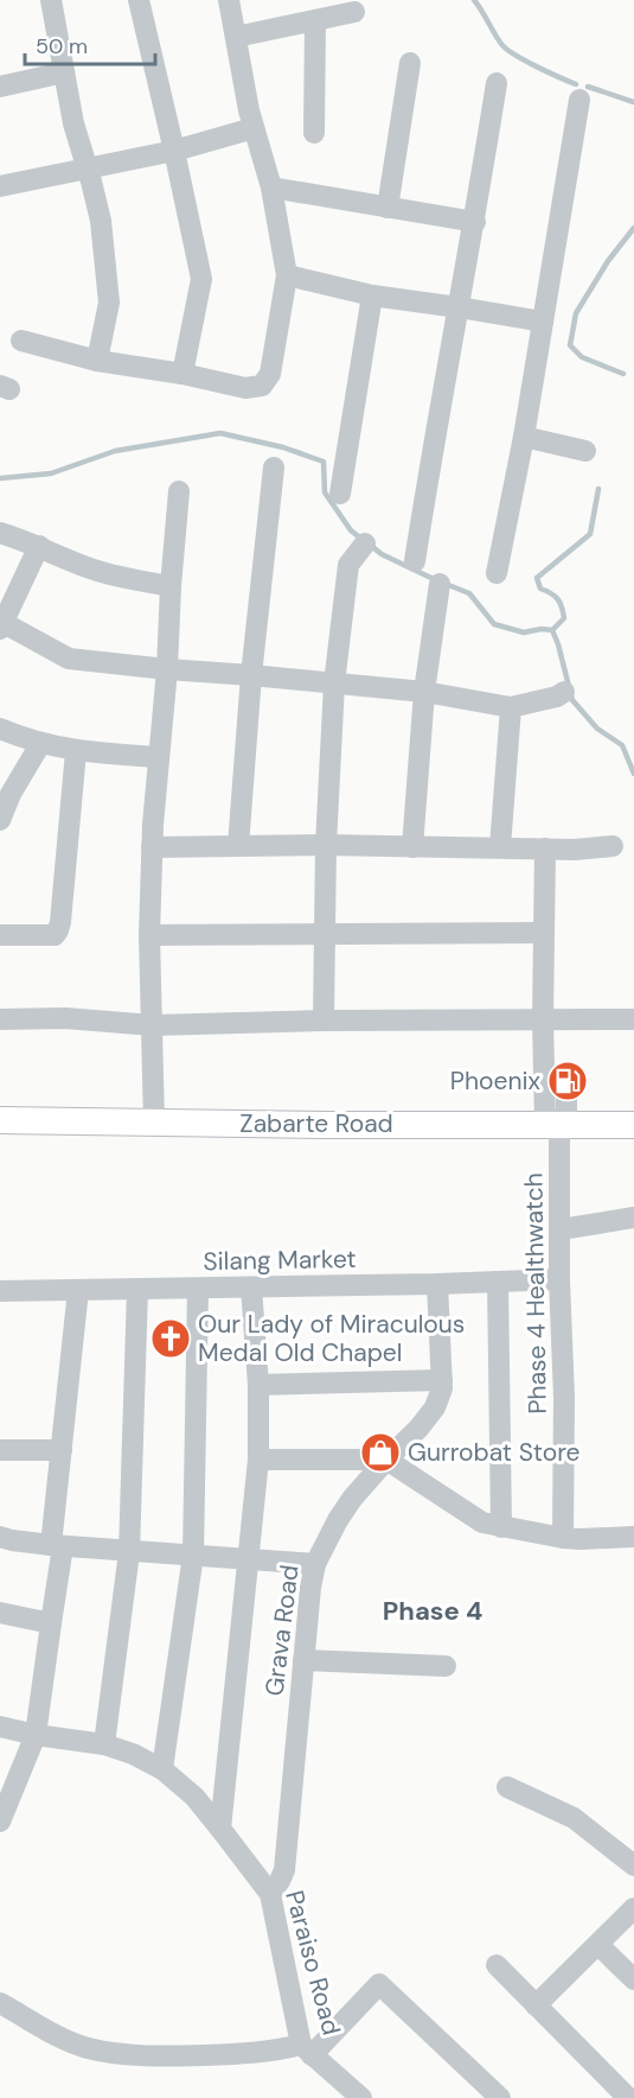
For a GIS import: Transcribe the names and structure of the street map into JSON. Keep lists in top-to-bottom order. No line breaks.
{"streets":{"main road":["Zabarte Road"],"street":["Silang Market","Phase 4 Healthwatch","Grava Road","Paraiso Road"]},"crossings":[["Zabarte Road","Phase 4 Healthwatch"],["Silang Market","Phase 4 Healthwatch"],["Silang Market","Grava Road"],["Grava Road","Paraiso Road"]],"districts":["Phase 4"],"places":{"fuel station":["Phoenix"],"church":["Our Lady of Miraculous Medal Old Chapel"],"shop":["Gurrobat Store"]},"scale_bar":"50 m"}
